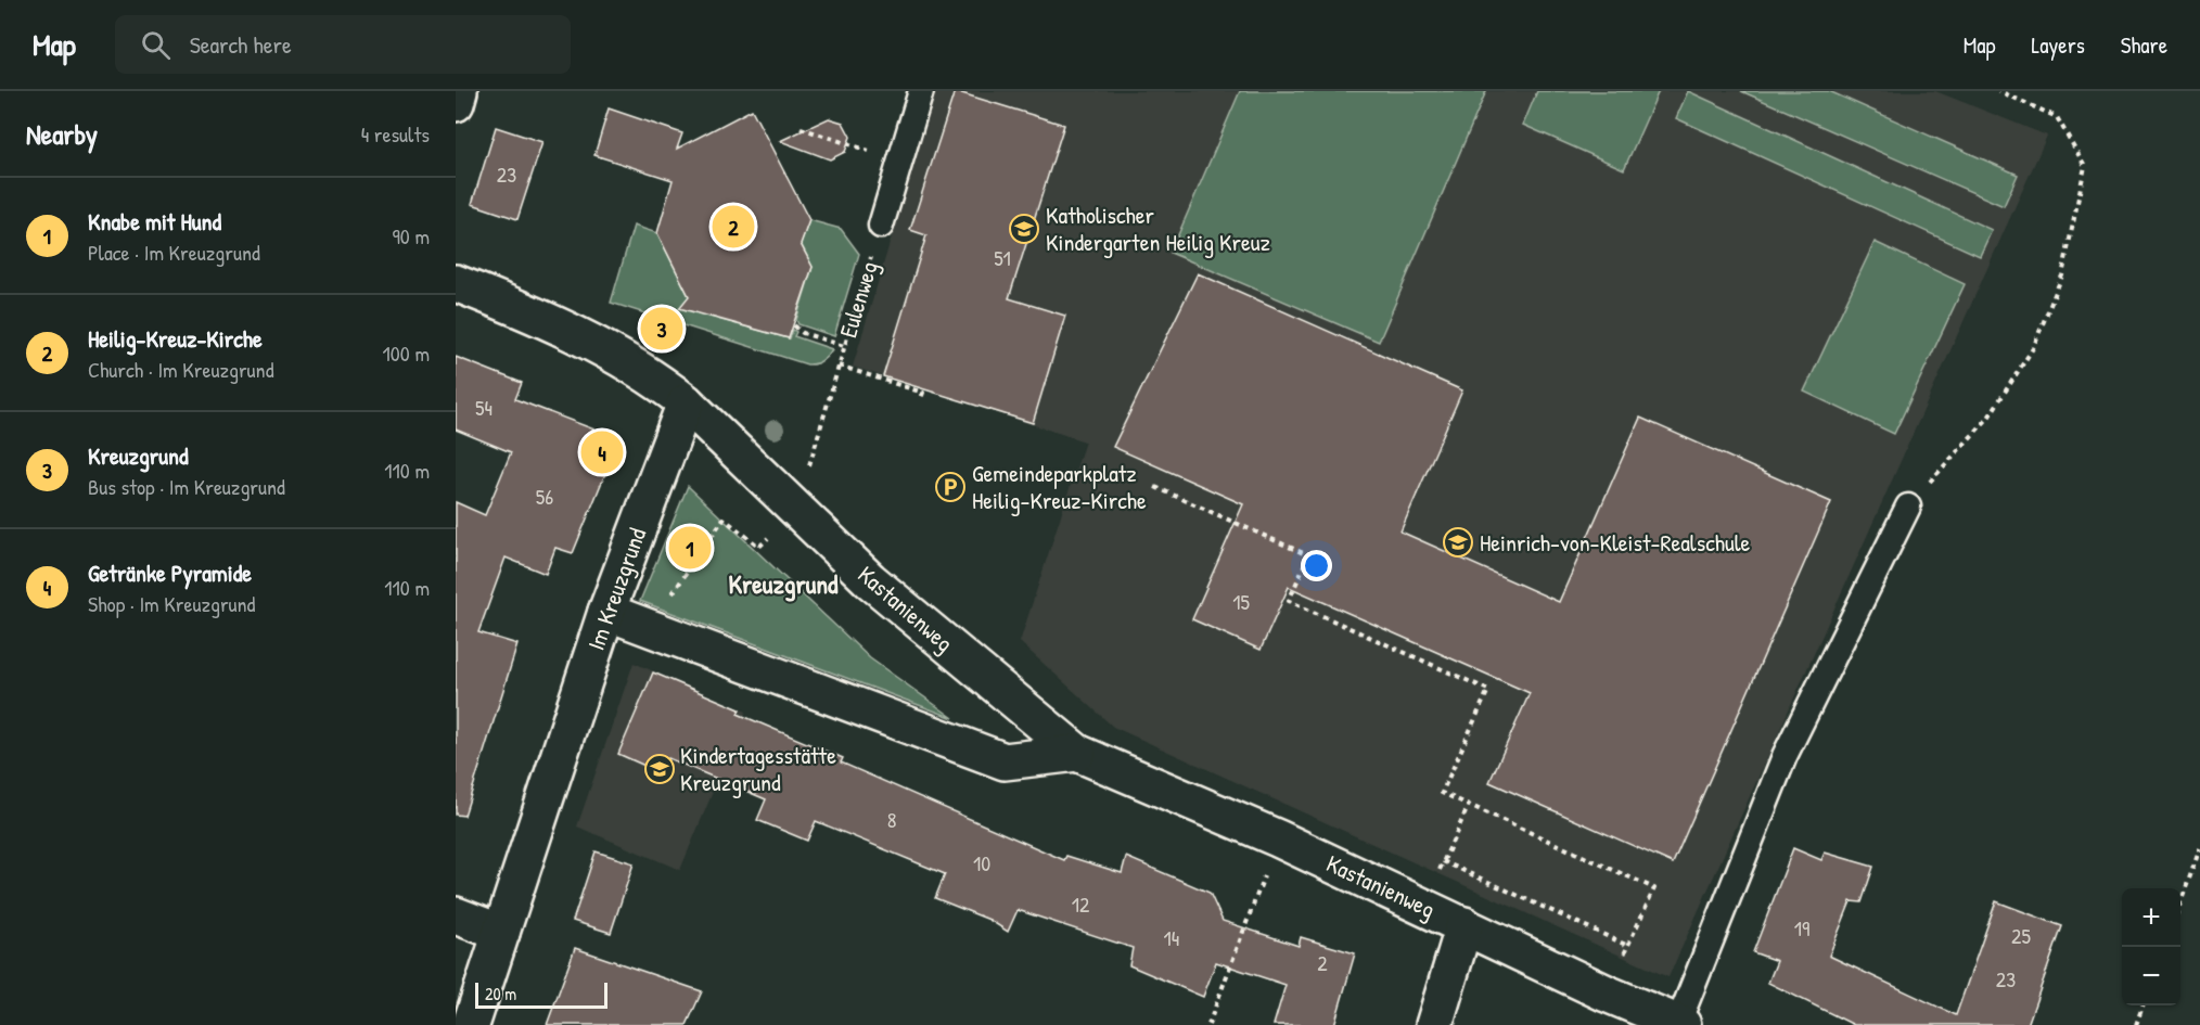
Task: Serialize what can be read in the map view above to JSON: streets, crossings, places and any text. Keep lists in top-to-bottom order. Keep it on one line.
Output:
{"streets":{"street":["Im Kreuzgrund","Kastanienweg"],"path":["Eulenweg"]},"crossings":[["Eulenweg","Kastanienweg"],["Im Kreuzgrund","Kastanienweg"]],"districts":["Kreuzgrund"],"places":{"school or university":["Katholischer Kindergarten Heilig Kreuz","Heinrich-von-Kleist-Realschule","Kindertagesstätte Kreuzgrund"],"parking":["Gemeindeparkplatz Heilig-Kreuz-Kirche"]},"house_numbers":["23","51","54","56","15","8","10","12","19","25","14","2","23"],"scale_bar":"20 m","page":{"header":"Map","search":"Search here","nav":["Map","Layers","Share"],"heading":["Nearby","4 results"],"list":[{"mark":"1","name":"Knabe mit Hund","note":"Place · Im Kreuzgrund","value":"90 m"},{"mark":"2","name":"Heilig-Kreuz-Kirche","note":"Church · Im Kreuzgrund","value":"100 m"},{"mark":"3","name":"Kreuzgrund","note":"Bus stop · Im Kreuzgrund","value":"110 m"},{"mark":"4","name":"Getränke Pyramide","note":"Shop · Im Kreuzgrund","value":"110 m"}],"pins":["2","3","4","1"],"map_buttons":["+","−"],"scale":"20 m"}}
